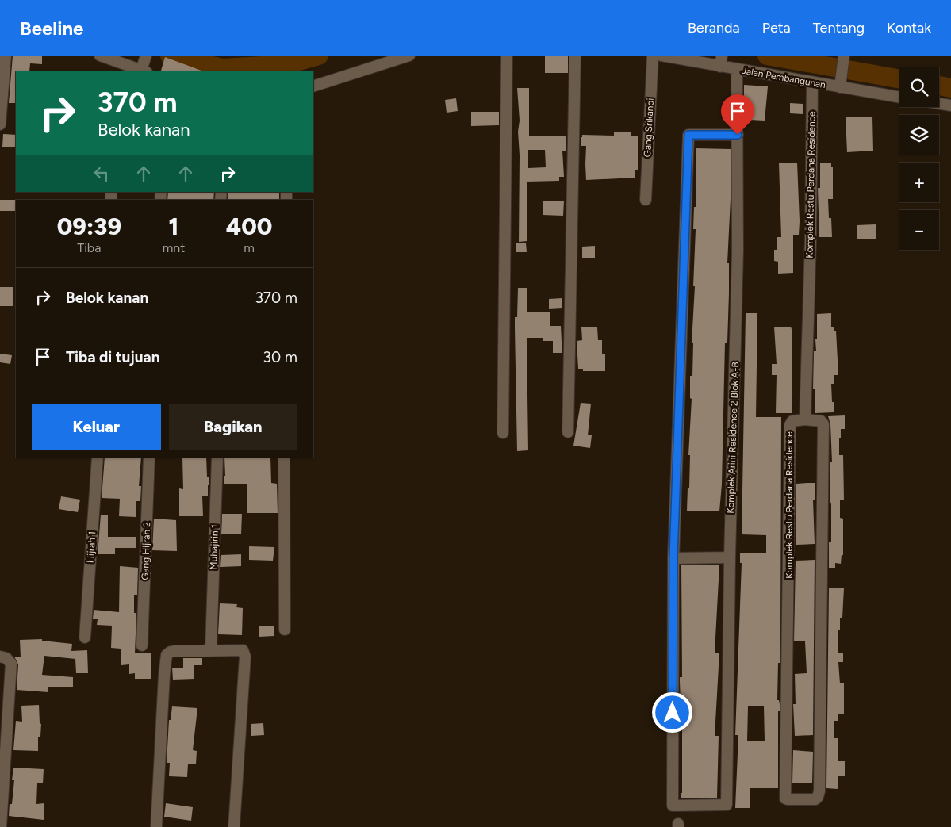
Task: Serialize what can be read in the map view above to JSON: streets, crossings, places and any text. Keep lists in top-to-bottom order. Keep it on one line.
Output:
{"streets":{"street":["Jalan Pembangunan","Gang Srikandi","Komplek Restu Perdana Residence","Komplek Arini Residence 2 Blok A-B","Hijrah 1","Muhajirin 1","Gang Hijrah 2"]},"crossings":[["Jalan Pembangunan","Komplek Restu Perdana Residence"],["Jalan Pembangunan","Komplek Arini Residence 2 Blok A-B"]],"page":{"header":"Beeline","nav":["Beranda","Peta","Tentang","Kontak"],"map_buttons":["+","−"],"turn":["370 m","Belok kanan"],"eta":["09:39","Tiba","1","mnt","400","m"],"list":[{"name":"Belok kanan","value":"370 m"},{"name":"Tiba di tujuan","value":"30 m"}],"buttons":["Keluar","Bagikan"]}}
